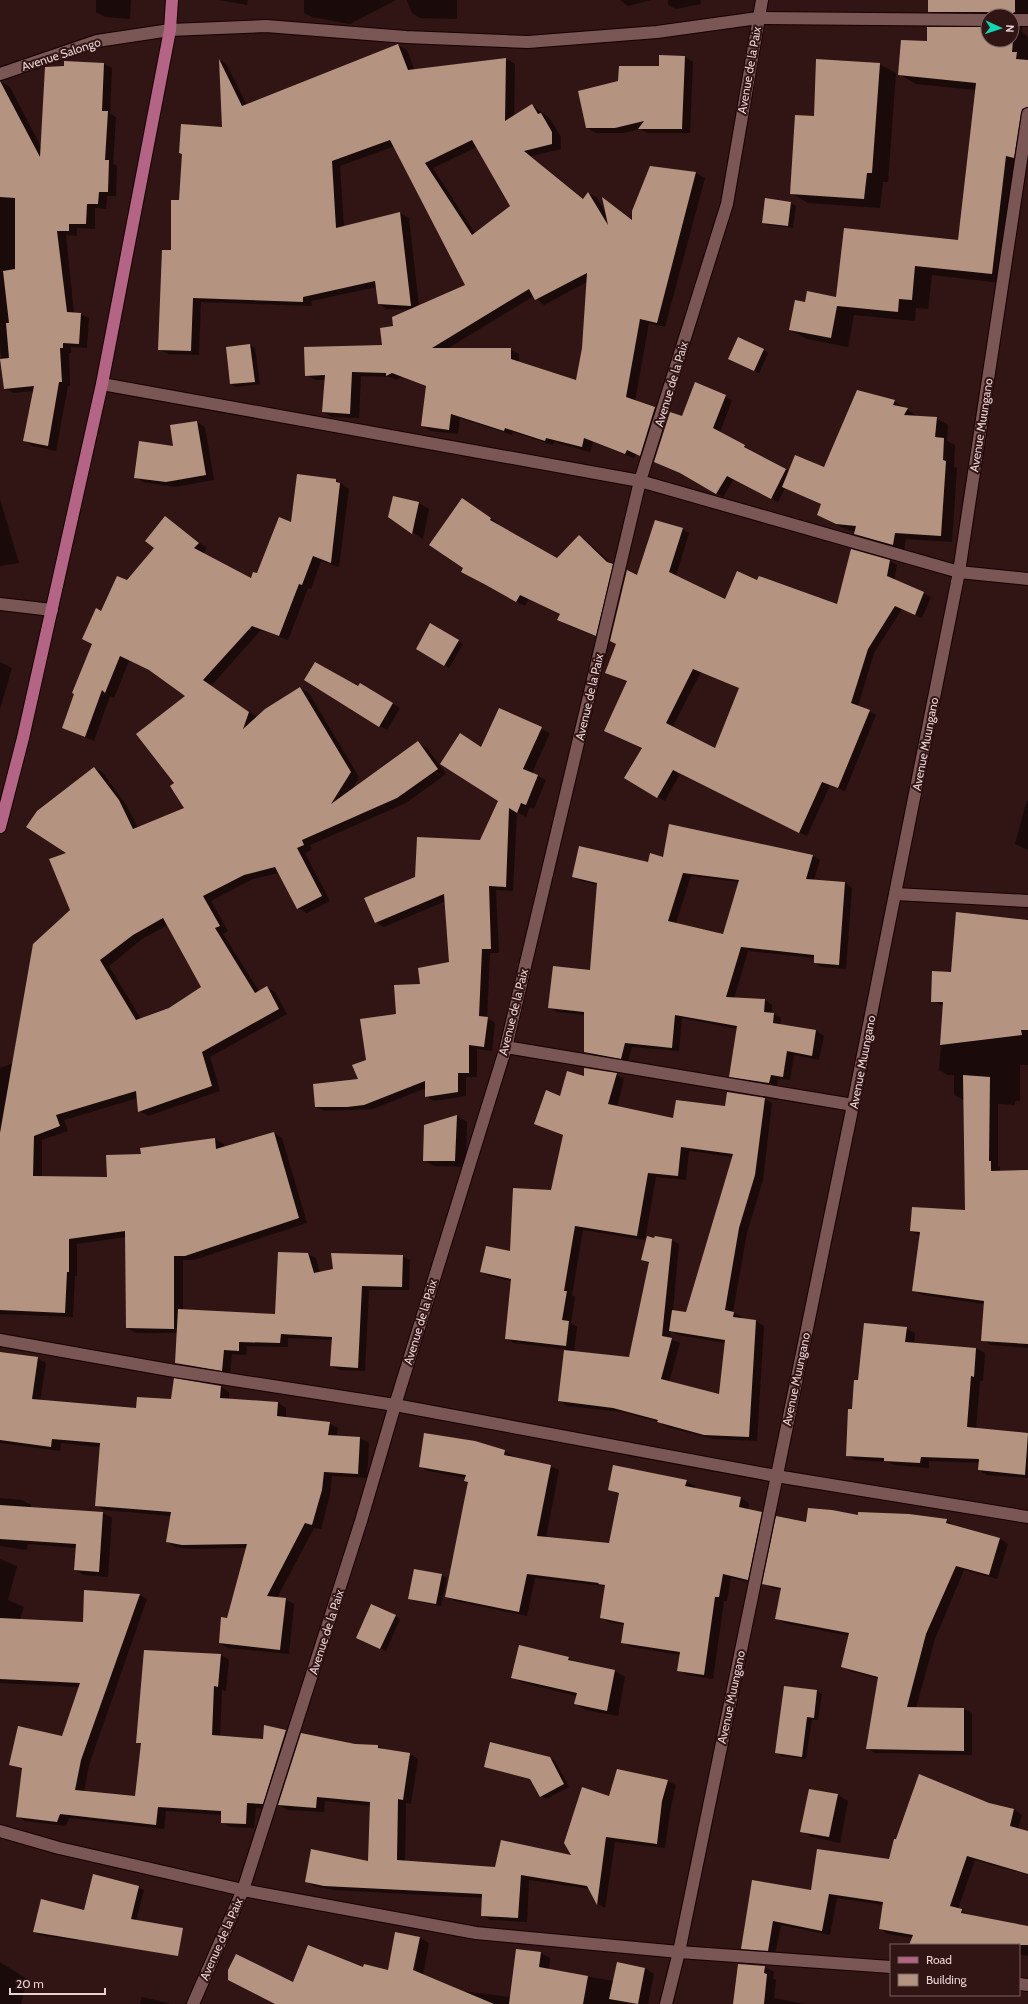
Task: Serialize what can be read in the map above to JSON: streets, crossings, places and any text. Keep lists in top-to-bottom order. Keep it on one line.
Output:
{"streets":{"street":["Avenue Salongo","Avenue de la Paix","Avenue Muungano"]},"crossings":[["Avenue Salongo","Avenue de la Paix"]],"legend":["Road","Building"],"scale_bar":"20 m","north":"right"}
